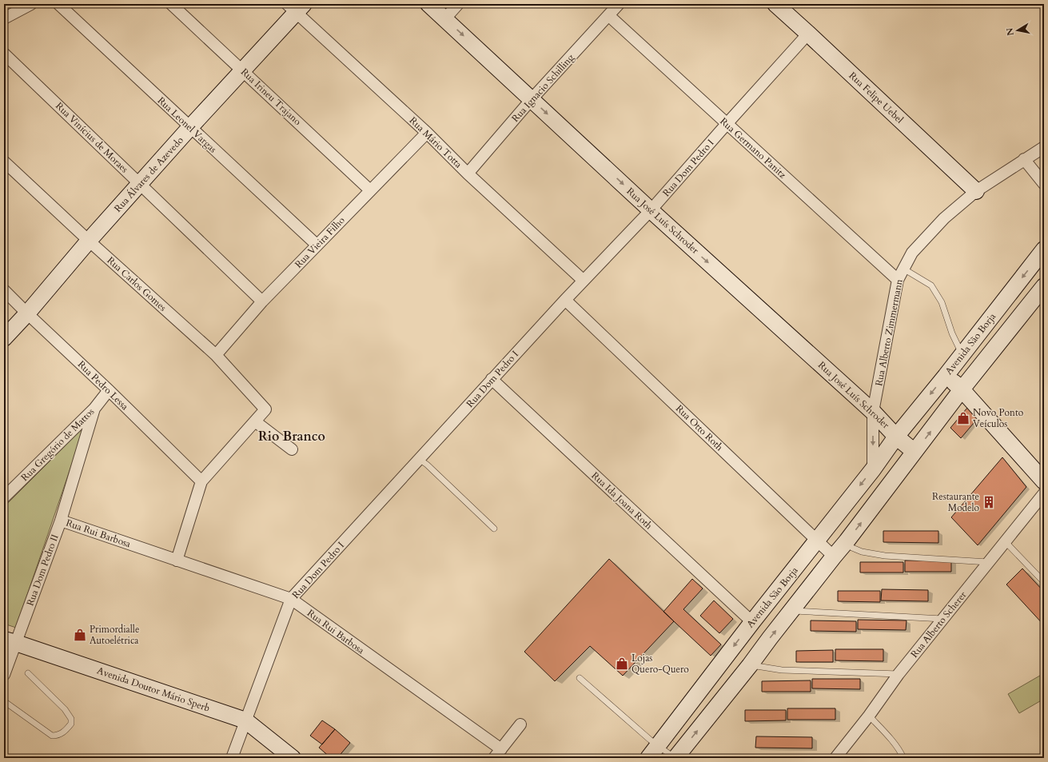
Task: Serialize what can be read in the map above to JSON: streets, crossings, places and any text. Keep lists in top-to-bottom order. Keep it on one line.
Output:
{"streets":{"street":["Rua Ignacio Schilling","Rua Irineu Trajano","Rua Felipe Uebel","Rua Leonel Vargas","Rua Vinícius de Moraes","Rua Mário Totta","Rua Germano Panitz","Rua Dom Pedro I","Rua Álvares de Azevedo","Rua José Luís Schroder","Rua Vieira Filho","Rua Carlos Gomes","Rua Alberto Zimmermann","Avenida São Borja","Rua Pedro Lessa","Rua Otto Roth","Rua Gregório de Mattos","Rua Ida Joana Roth","Rua Rui Barbosa","Rua Dom Pedro II","Rua Alberto Scherer","Avenida Doutor Mário Sperb"]},"crossings":[["Rua Ignacio Schilling","Rua Mário Totta"],["Rua Ignacio Schilling","Rua Germano Panitz"],["Rua Ignacio Schilling","Rua José Luís Schroder"],["Rua Irineu Trajano","Rua Álvares de Azevedo"],["Rua Irineu Trajano","Rua Vieira Filho"],["Rua Felipe Uebel","Rua Dom Pedro I"],["Rua Felipe Uebel","Rua Alberto Zimmermann"],["Rua Leonel Vargas","Rua Álvares de Azevedo"],["Rua Leonel Vargas","Rua Vieira Filho"],["Rua Vinícius de Moraes","Rua Álvares de Azevedo"],["Rua Vinícius de Moraes","Rua Vieira Filho"],["Rua Mário Totta","Rua Dom Pedro I"],["Rua Mário Totta","Rua Álvares de Azevedo"],["Rua Mário Totta","Rua Vieira Filho"],["Rua Germano Panitz","Rua Dom Pedro I"],["Rua Germano Panitz","Rua Alberto Zimmermann"],["Rua Dom Pedro I","Rua José Luís Schroder"],["Rua Dom Pedro I","Rua Otto Roth"],["Rua Dom Pedro I","Rua Ida Joana Roth"],["Rua Dom Pedro I","Rua Rui Barbosa"],["Rua Dom Pedro I","Avenida Doutor Mário Sperb"],["Rua Álvares de Azevedo","Rua Carlos Gomes"],["Rua Álvares de Azevedo","Rua Pedro Lessa"],["Rua José Luís Schroder","Rua Alberto Zimmermann"],["Rua José Luís Schroder","Avenida São Borja"],["Rua Vieira Filho","Rua Carlos Gomes"],["Rua Alberto Zimmermann","Avenida São Borja"],["Avenida São Borja","Rua Otto Roth"],["Avenida São Borja","Rua Ida Joana Roth"],["Rua Pedro Lessa","Rua Gregório de Mattos"],["Rua Gregório de Mattos","Rua Dom Pedro II"],["Rua Rui Barbosa","Rua Dom Pedro II"],["Rua Dom Pedro II","Avenida Doutor Mário Sperb"]],"one_way":["Rua José Luís Schroder"],"districts":["Rio Branco"],"places":{"shop":["Novo Ponto Veículos","Primordialle Autoelétrica","Lojas Quero-Quero"],"building":["Restaurante Modelo"]},"north":"left"}
